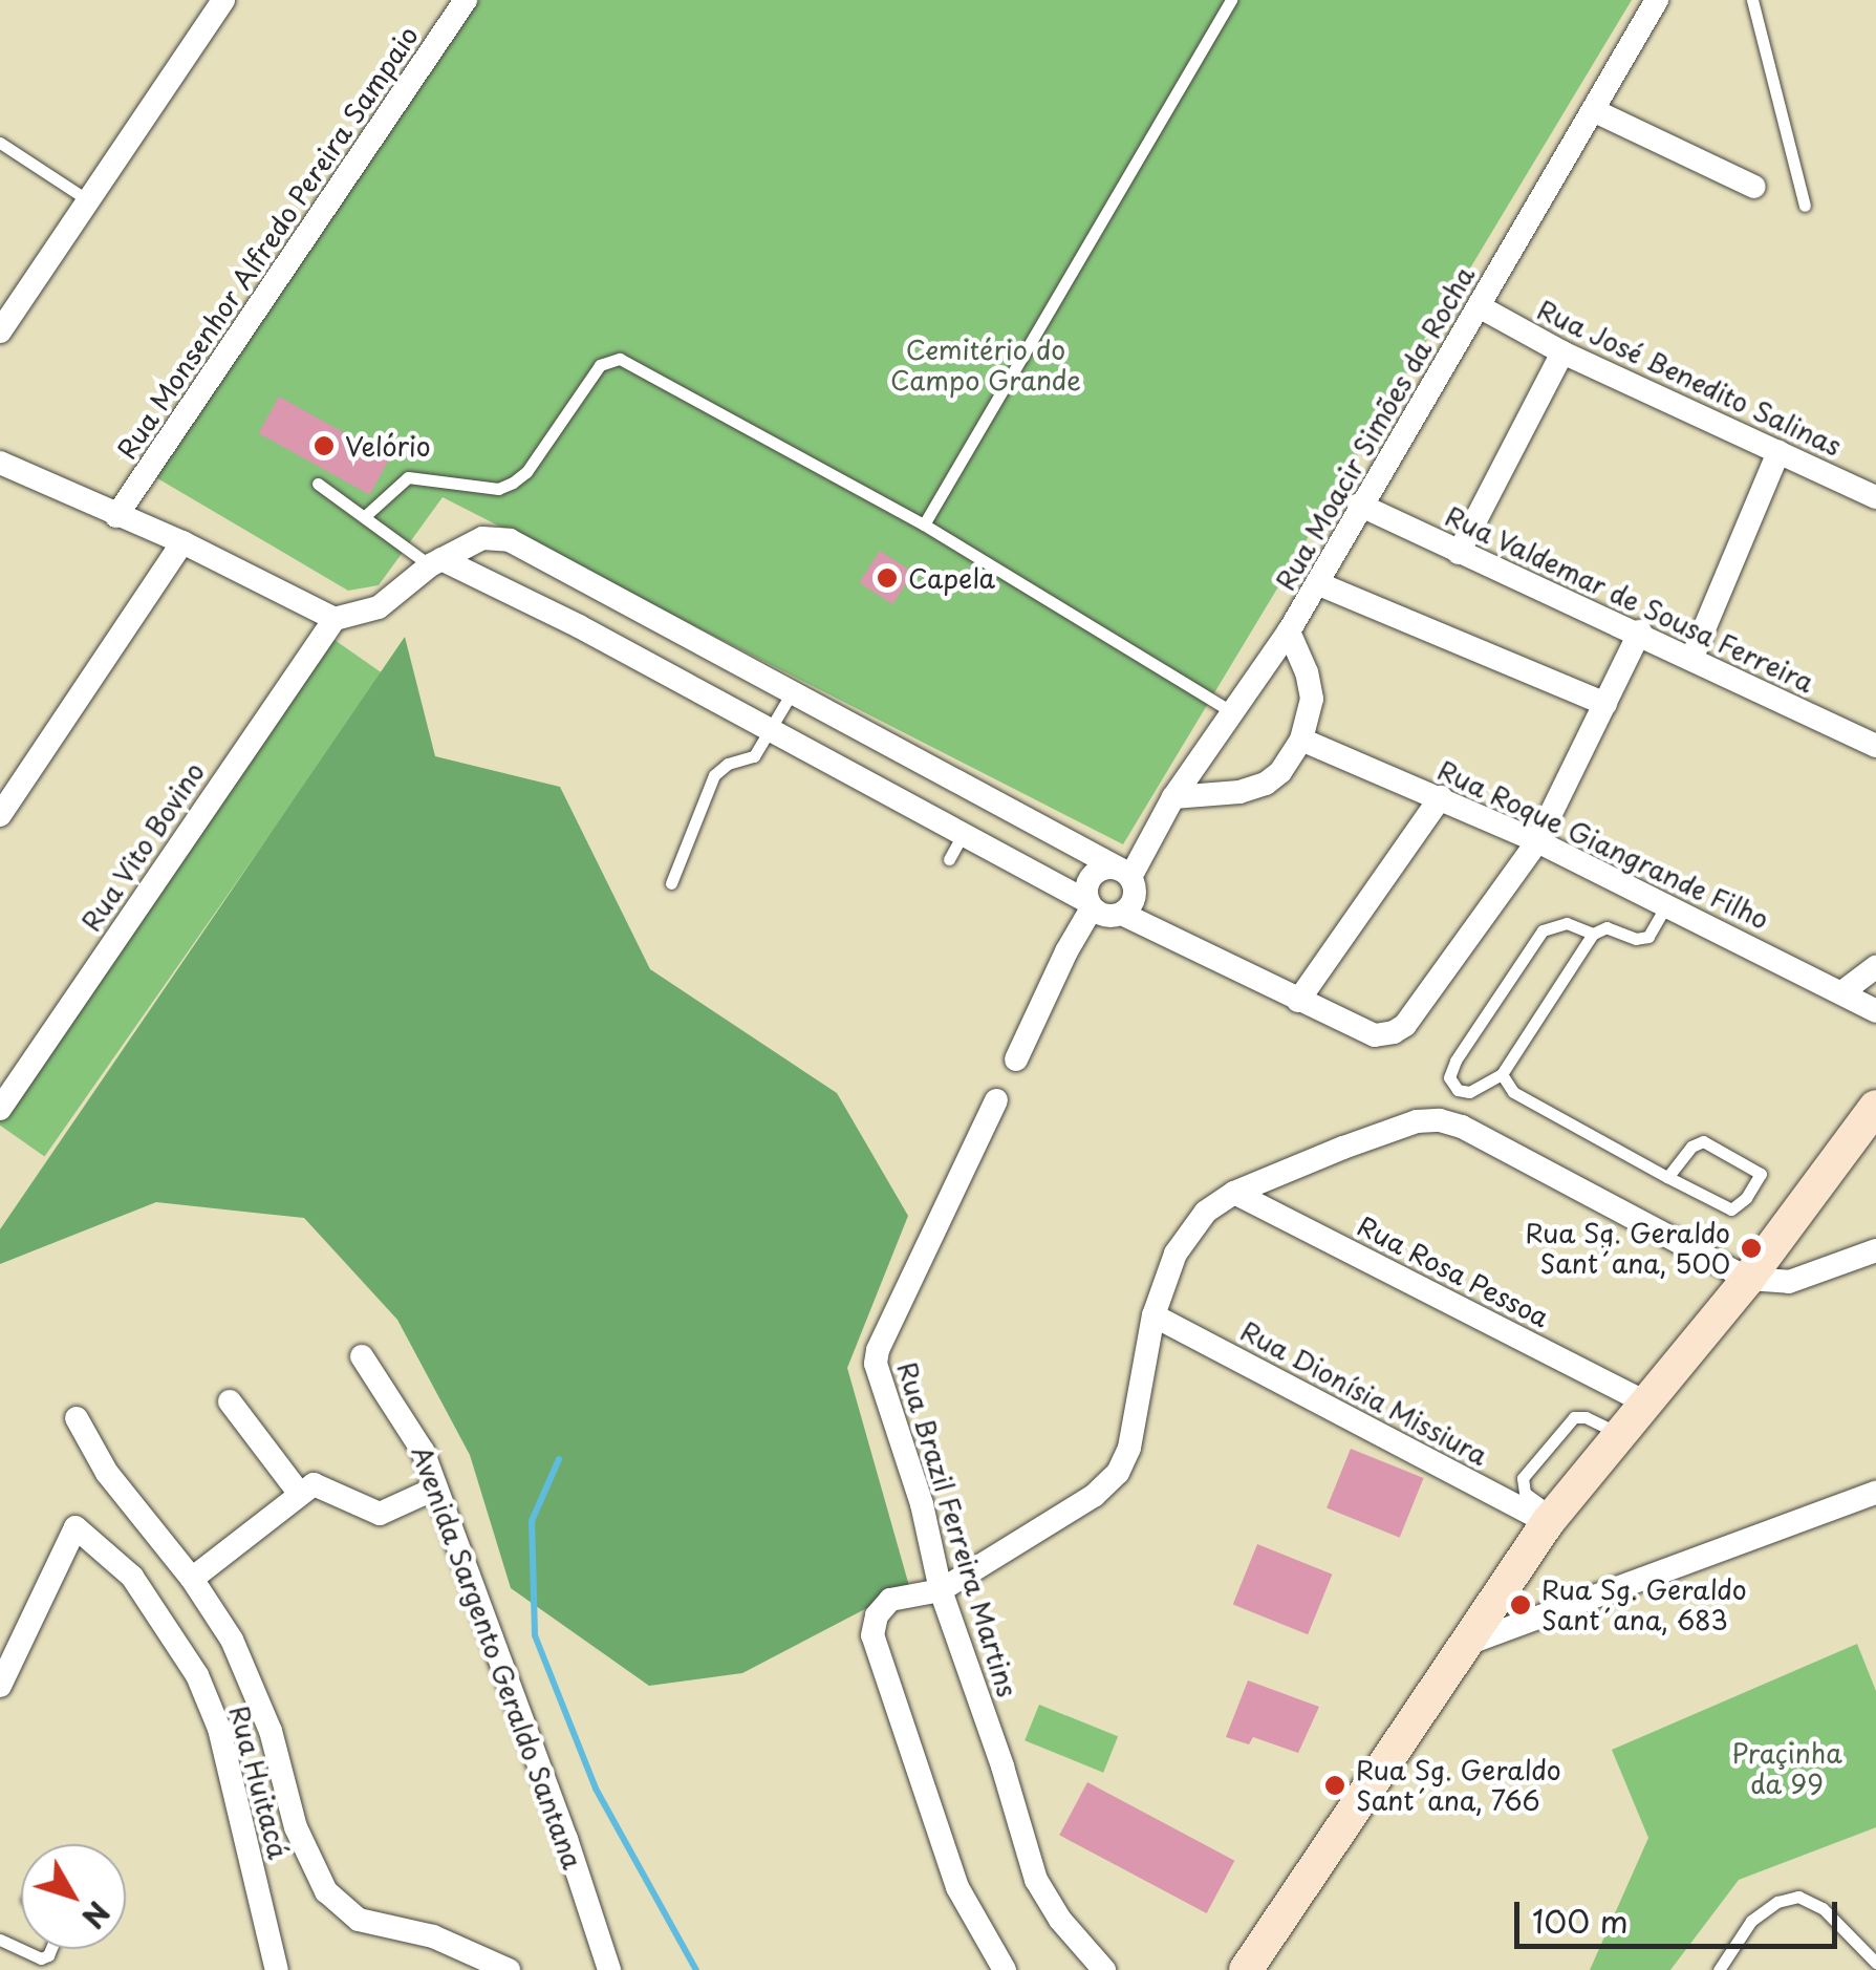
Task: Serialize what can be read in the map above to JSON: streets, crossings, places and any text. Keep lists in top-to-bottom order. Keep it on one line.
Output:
{"streets":{"street":["Rua Monsenhor Alfredo Pereira Sampaio","Rua José Benedito Salinas","Rua Moacir Simões da Rocha","Rua Valdemar de Sousa Ferreira","Rua Roque Giangrande Filho","Rua Vito Bovino","Rua Rosa Pessoa","Rua Dionísia Missiura","Rua Brazil Ferreira Martins","Avenida Sargento Geraldo Santana","Rua Huitacá"]},"crossings":[["Rua José Benedito Salinas","Rua Moacir Simões da Rocha"],["Rua Moacir Simões da Rocha","Rua Valdemar de Sousa Ferreira"]],"parks":["Cemitério do Campo Grande","Praçinha da 99"],"places":["Velório","Capela","Rua Sg. Geraldo Sant´ana, 500","Rua Sg. Geraldo Sant´ana, 683","Rua Sg. Geraldo Sant´ana, 766"],"scale_bar":"100 m","north":"bottom right"}
